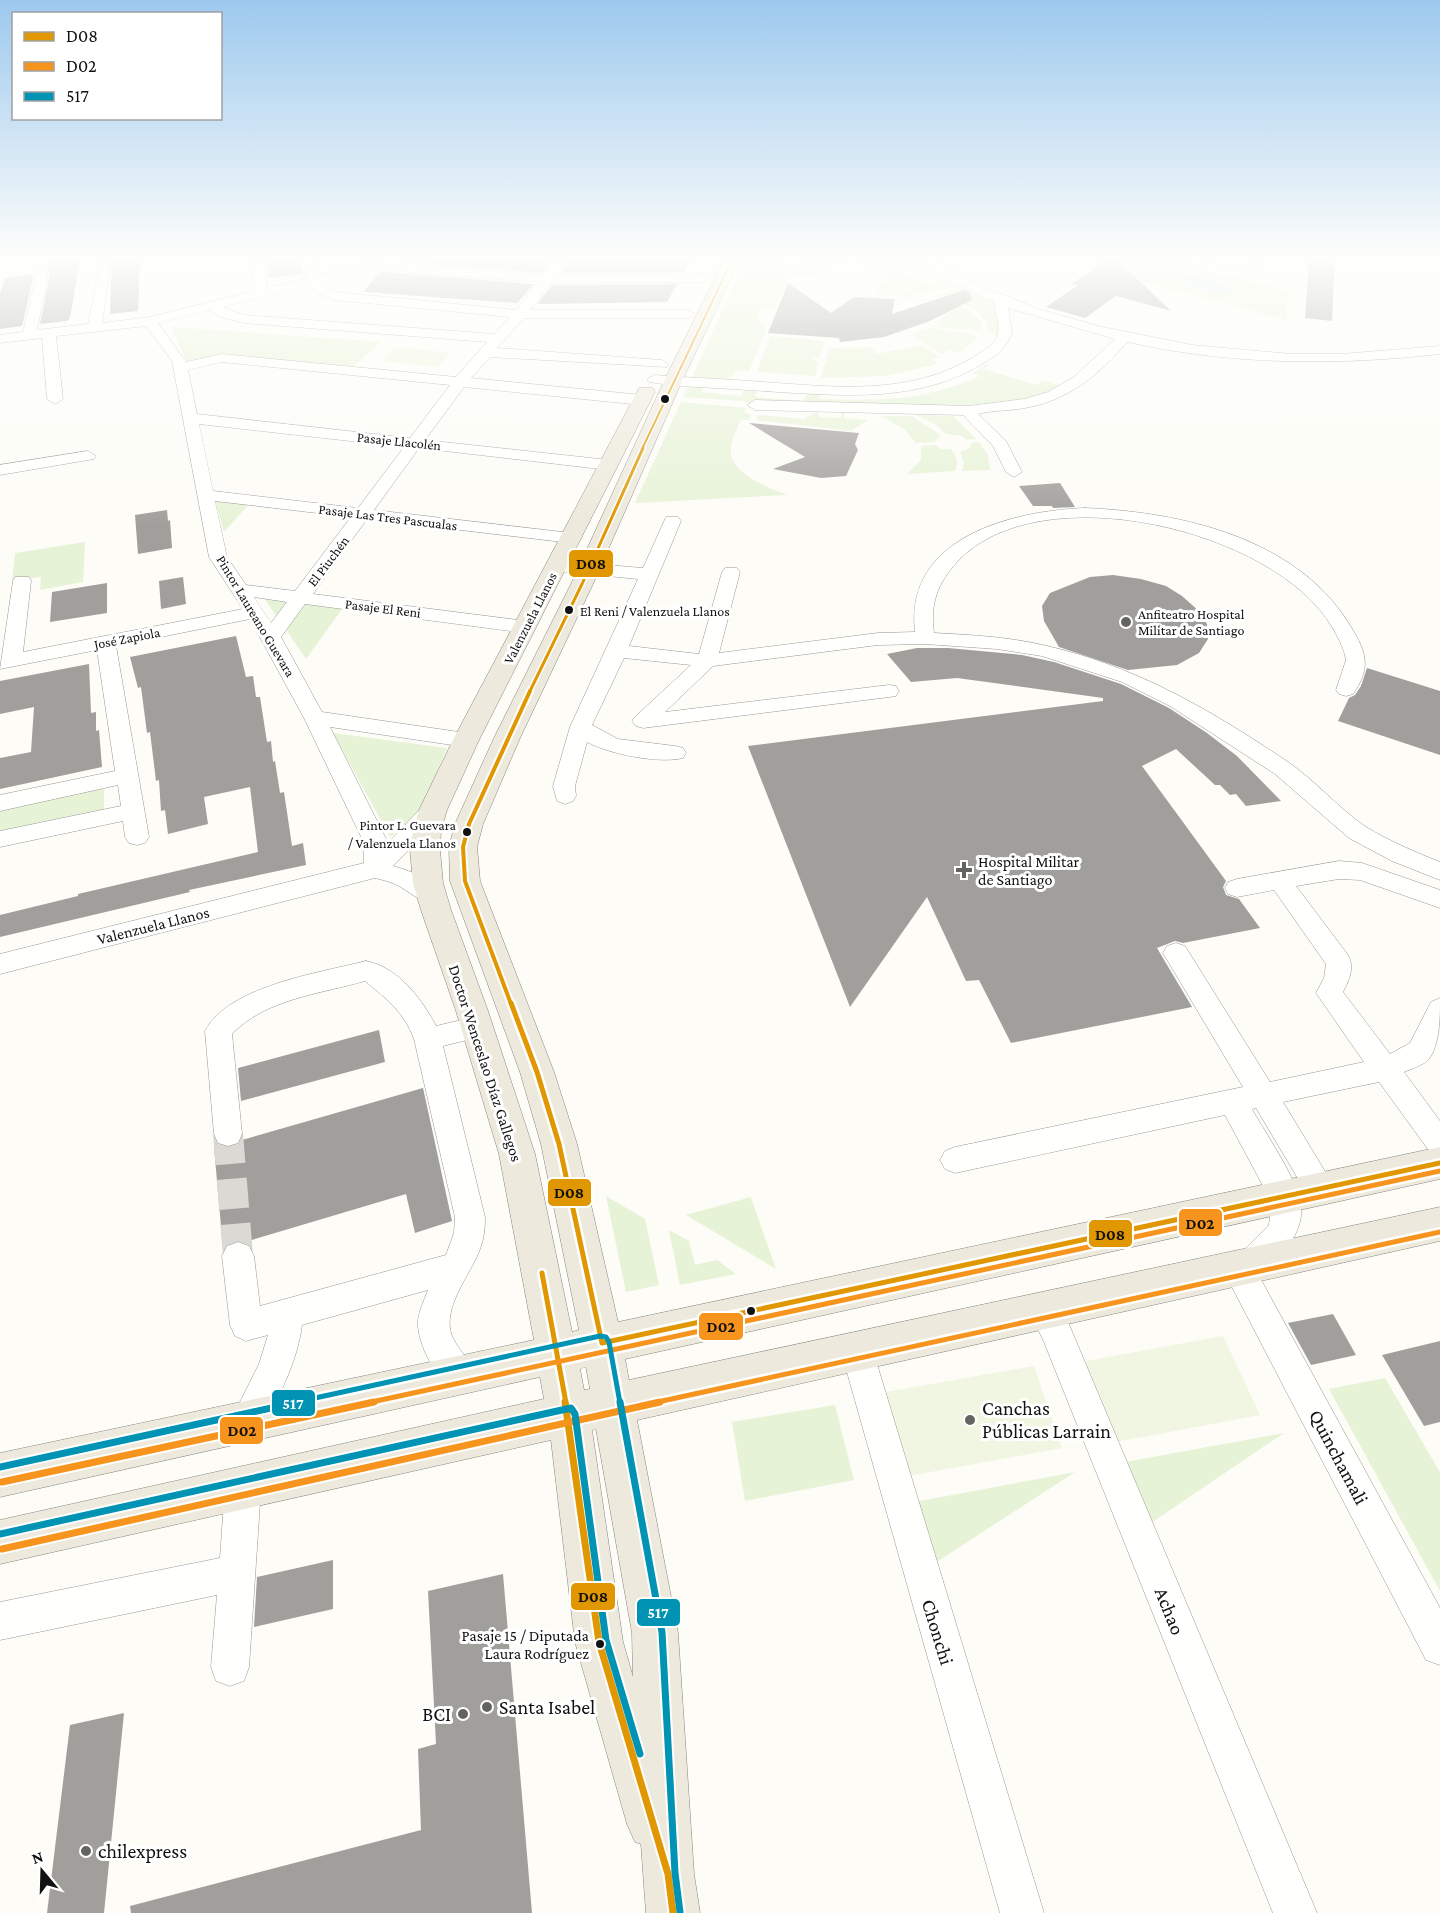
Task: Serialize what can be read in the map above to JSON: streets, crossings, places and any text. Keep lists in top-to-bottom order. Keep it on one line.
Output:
{"streets":{"main road":["Valenzuela Llanos","Doctor Wenceslao Díaz Gallegos"],"street":["Pasaje Llacolén","Pasaje Las Tres Pascualas","El Piuchén","Pasaje El Reni","Pintor Laureano Guevara","José Zapiola","Quinchamali","Achao","Chonchi"]},"crossings":[["Pasaje Llacolén","El Piuchén"],["Pasaje Llacolén","Pintor Laureano Guevara"],["Pasaje Llacolén","Valenzuela Llanos"],["Pasaje Las Tres Pascualas","El Piuchén"],["Pasaje Las Tres Pascualas","Pintor Laureano Guevara"],["Pasaje Las Tres Pascualas","Valenzuela Llanos"],["El Piuchén","Pasaje El Reni"],["El Piuchén","Pintor Laureano Guevara"],["Pasaje El Reni","Pintor Laureano Guevara"],["Pasaje El Reni","Valenzuela Llanos"],["Pintor Laureano Guevara","Valenzuela Llanos"],["Pintor Laureano Guevara","José Zapiola"],["Valenzuela Llanos","Doctor Wenceslao Díaz Gallegos"]],"places":{"other":["El Reni / Valenzuela Llanos","Anfiteatro Hospital Militar de Santiago","Pintor L. Guevara / Valenzuela Llanos","Canchas Públicas Larrain","Pasaje 15 / Diputada Laura Rodríguez","Santa Isabel","BCI","chilexpress"],"health":["Hospital Militar de Santiago"]},"lines":["transit line D08","transit line D02","transit line 517"],"legend":["D08","D02","517"],"north":"top"}
